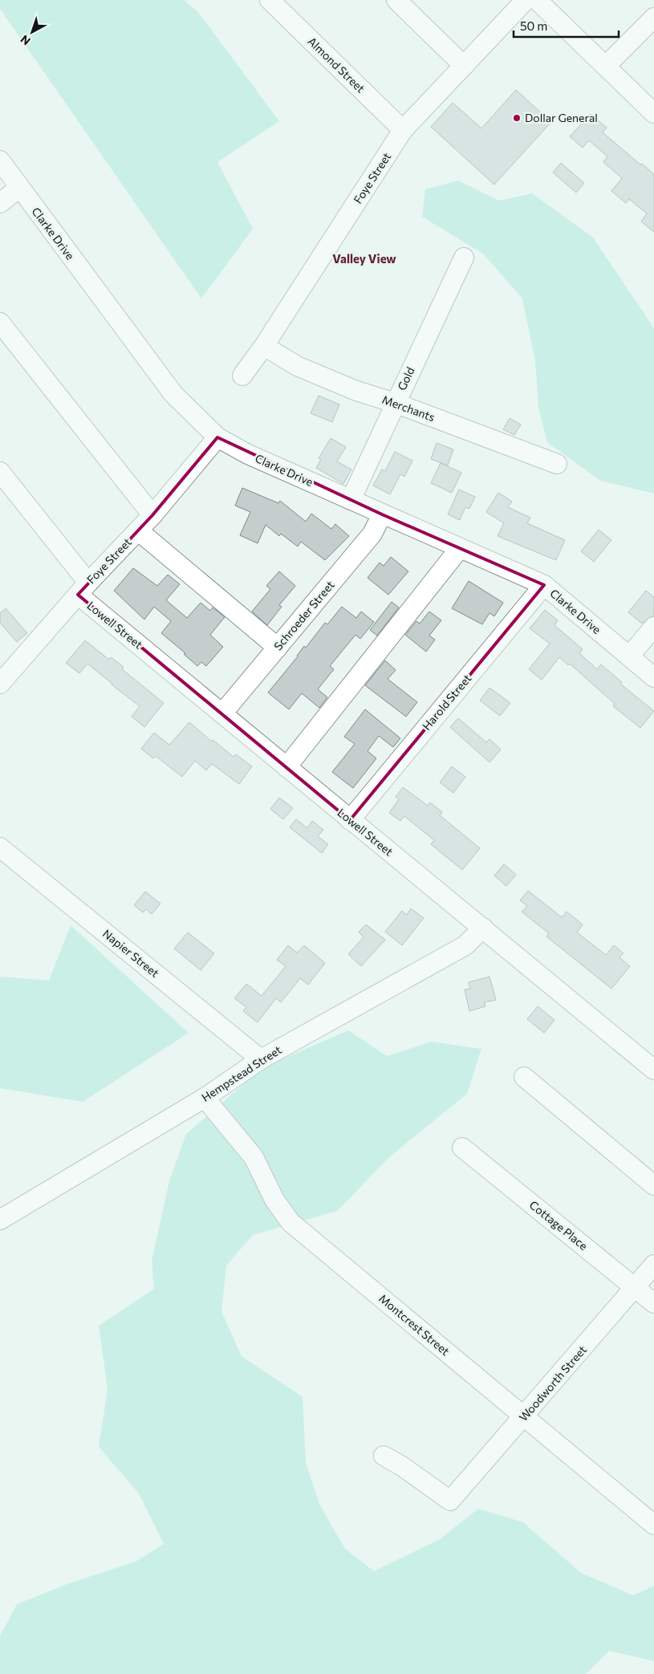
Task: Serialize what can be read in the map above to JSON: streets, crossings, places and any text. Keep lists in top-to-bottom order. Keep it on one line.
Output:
{"streets":{"street":["Almond Street","Foye Street","Clarke Drive","Gold","Merchants","Schroeder Street","Lowell Street","Harold Street","Napier Street","Hempstead Street","Cottage Place","Montcrest Street","Woodworth Street"]},"crossings":[["Almond Street","Foye Street"],["Foye Street","Clarke Drive"],["Foye Street","Merchants"],["Foye Street","Lowell Street"],["Clarke Drive","Gold"],["Clarke Drive","Schroeder Street"],["Clarke Drive","Harold Street"],["Gold","Merchants"],["Schroeder Street","Lowell Street"],["Lowell Street","Harold Street"],["Lowell Street","Hempstead Street"],["Napier Street","Hempstead Street"],["Hempstead Street","Montcrest Street"],["Cottage Place","Woodworth Street"],["Montcrest Street","Woodworth Street"]],"districts":["Valley View"],"places":["Dollar General"],"scale_bar":"50 m","north":"bottom left"}
